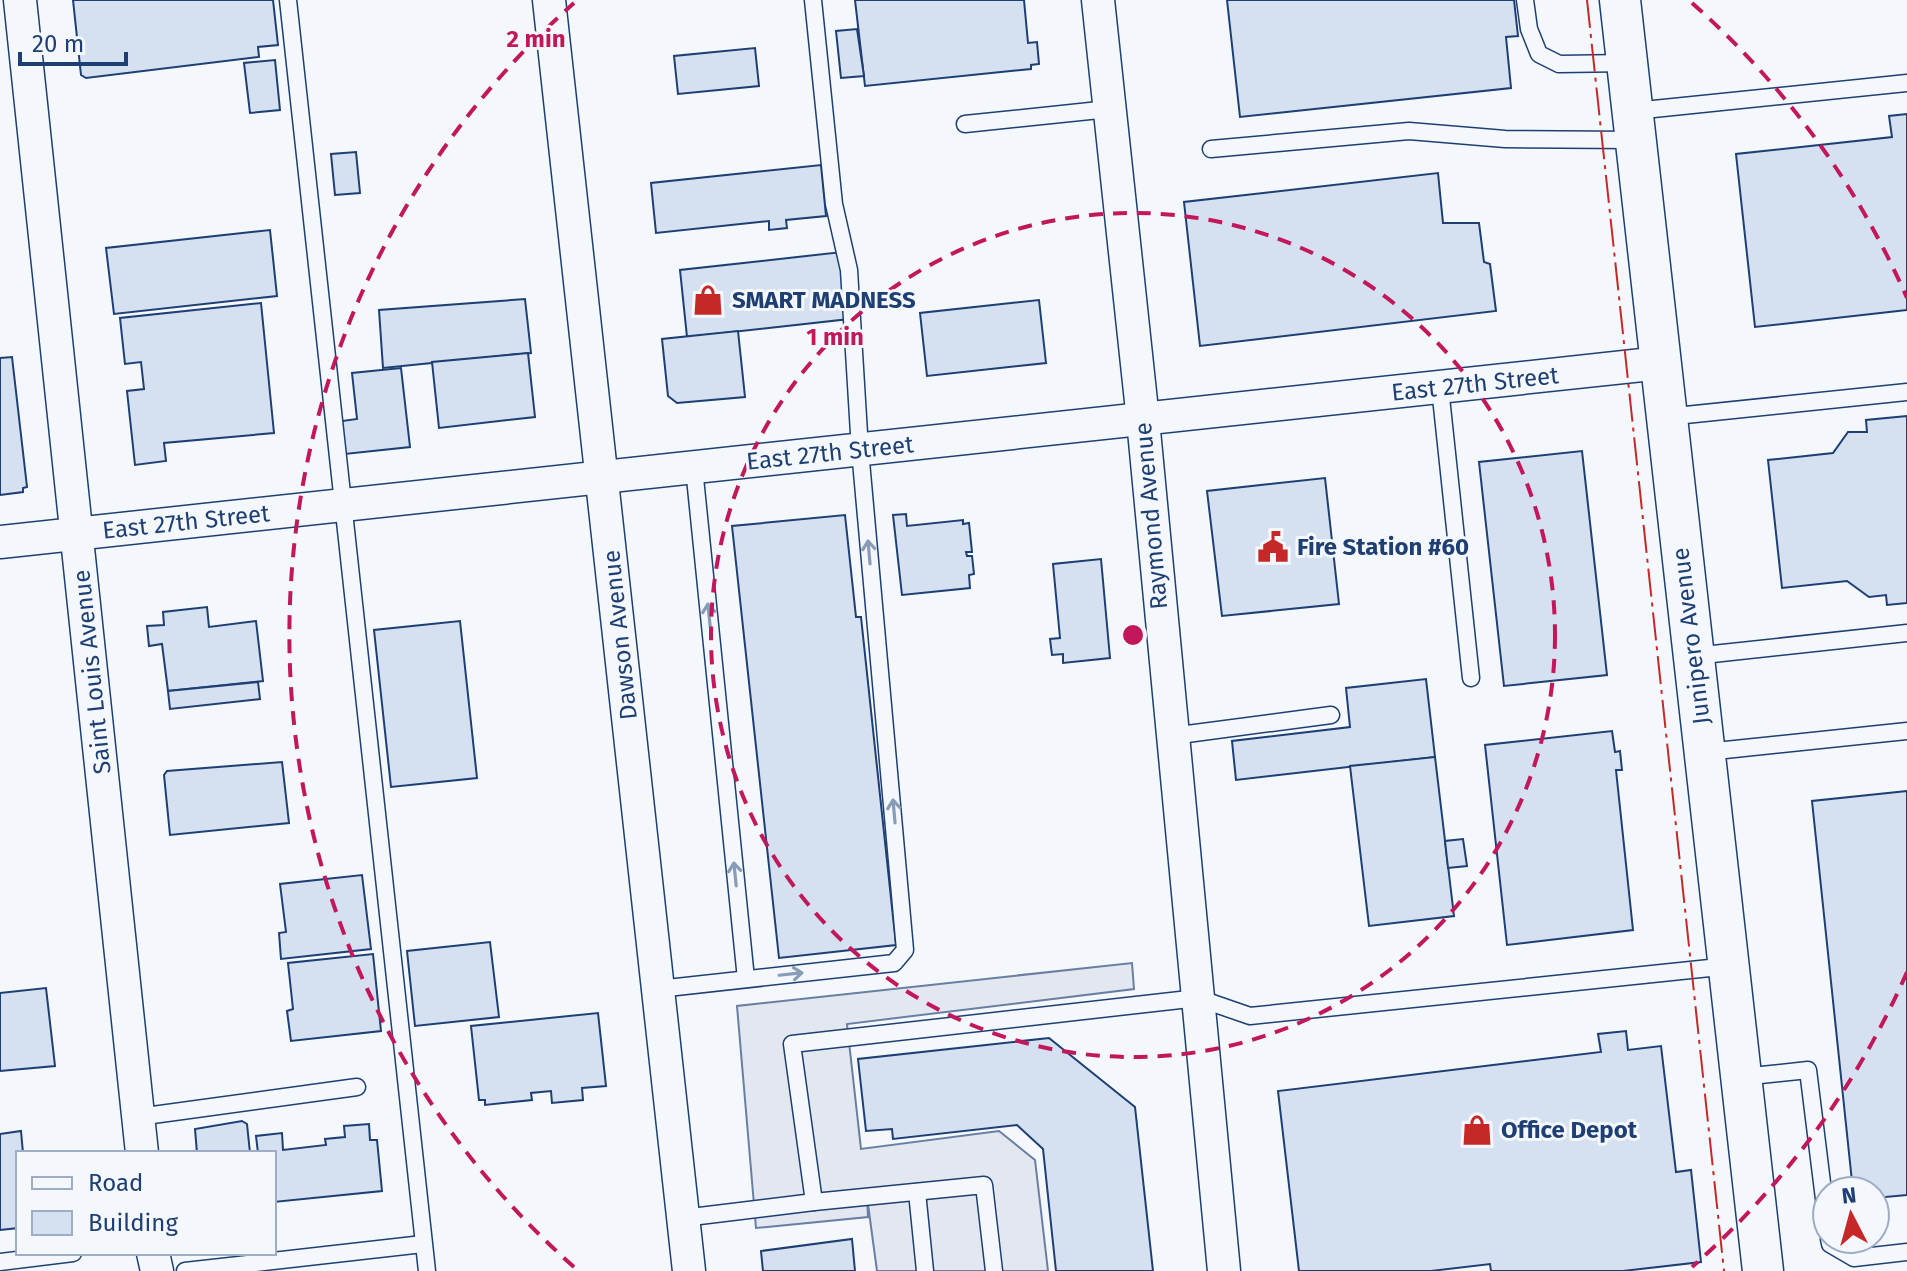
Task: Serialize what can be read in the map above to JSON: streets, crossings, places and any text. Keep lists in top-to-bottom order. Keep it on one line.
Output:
{"streets":{"street":["East 27th Street","Raymond Avenue","Dawson Avenue","Junipero Avenue","Saint Louis Avenue"]},"crossings":[["East 27th Street","Raymond Avenue"],["East 27th Street","Dawson Avenue"],["East 27th Street","Junipero Avenue"],["East 27th Street","Saint Louis Avenue"]],"places":{"shop":["SMART MADNESS","Office Depot"],"public building":["Fire Station #60"]},"legend":["Road","Building"],"scale_bar":"20 m","north":"top","rings":["2 min","1 min"]}
